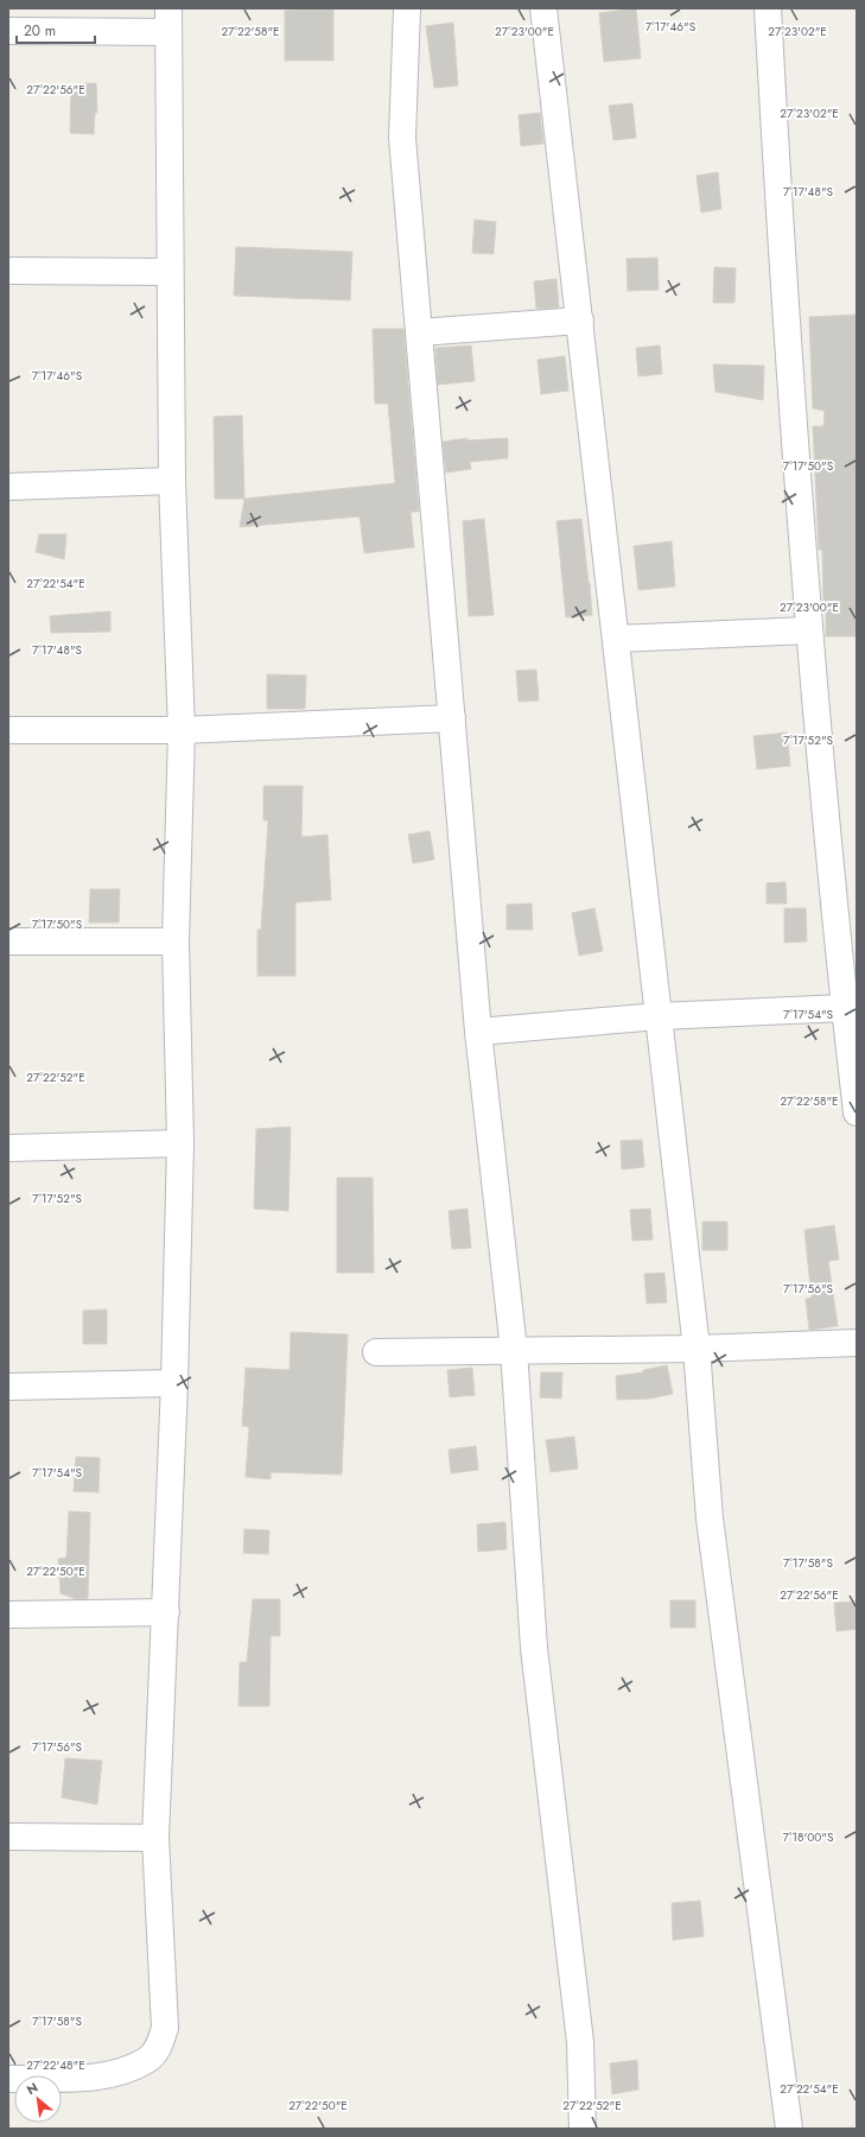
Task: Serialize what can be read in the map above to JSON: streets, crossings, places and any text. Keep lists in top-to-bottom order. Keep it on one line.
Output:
{"scale_bar":"20 m","north":"top left","coordinates":["7°17'46\"S","27°22'58\"E","27°23'00\"E","27°23'02\"E","27°22'56\"E","7°17'48\"S","7°17'50\"S","27°22'54\"E","7°17'52\"S","7°17'54\"S","27°22'52\"E","7°17'56\"S","7°17'58\"S","27°22'50\"E","7°18'00\"S","27°22'48\"E"]}
